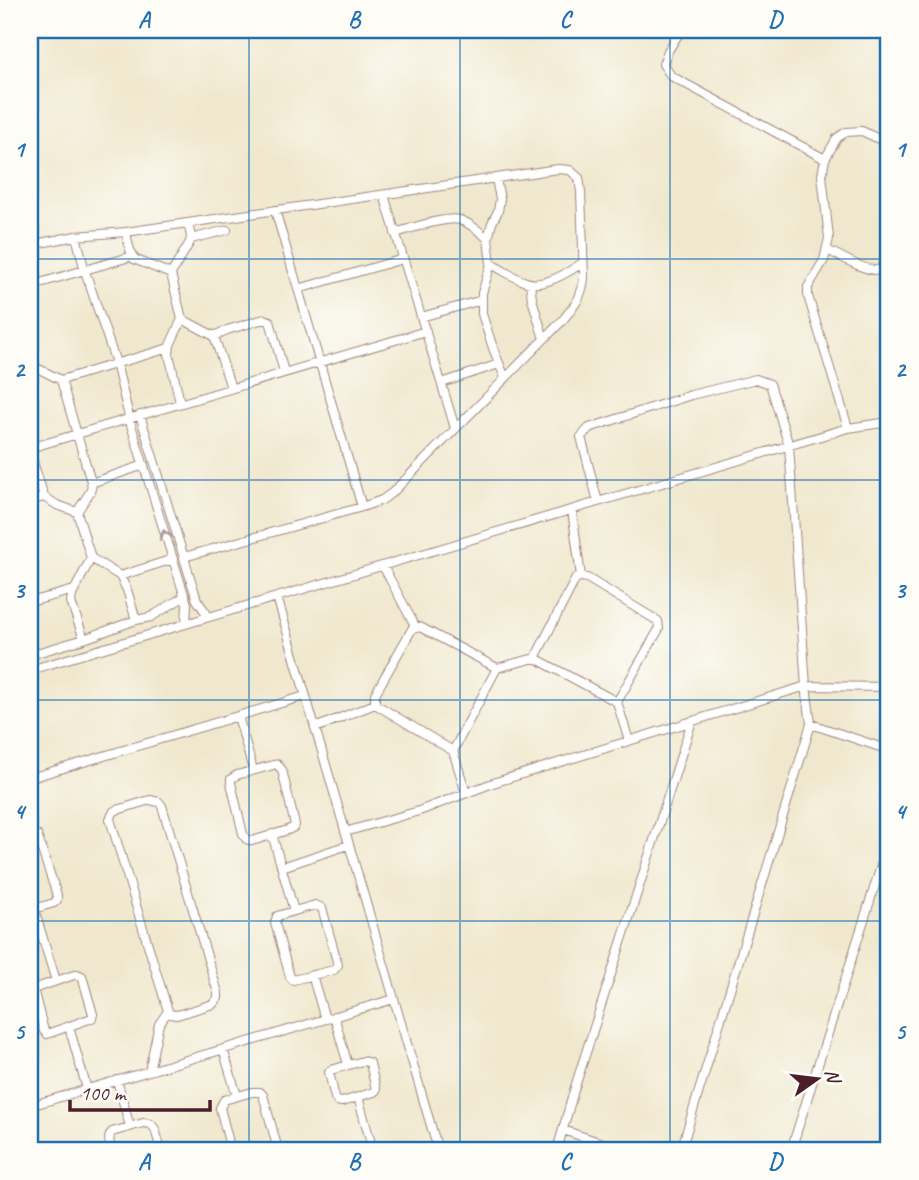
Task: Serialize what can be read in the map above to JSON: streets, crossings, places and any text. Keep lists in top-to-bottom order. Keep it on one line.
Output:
{"scale_bar":"100 m","north":"right","grid":{"columns":["A","B","C","D"],"rows":["1","2","3","4","5"]}}
